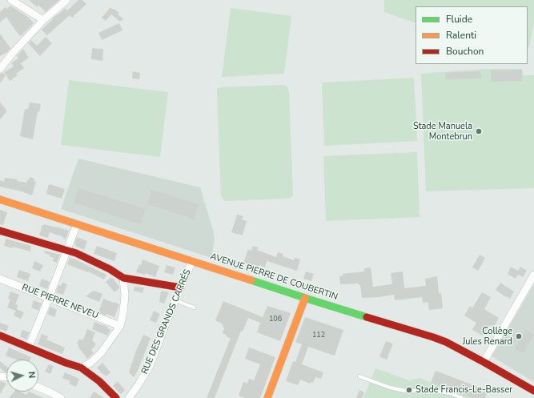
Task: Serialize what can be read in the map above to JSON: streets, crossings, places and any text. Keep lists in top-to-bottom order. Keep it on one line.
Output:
{"streets":{"street":["AVENUE PIERRE DE COUBERTIN","RUE PIERRE NEVEU","RUE DES GRANDS CARRÉS"]},"crossings":[["AVENUE PIERRE DE COUBERTIN","RUE DES GRANDS CARRÉS"]],"places":["Stade Manuela Montebrun","Collège Jules Renard","Stade Francis-Le-Basser"],"house_numbers":["106","112"],"legend":["Fluide","Ralenti","Bouchon"],"north":"right"}
